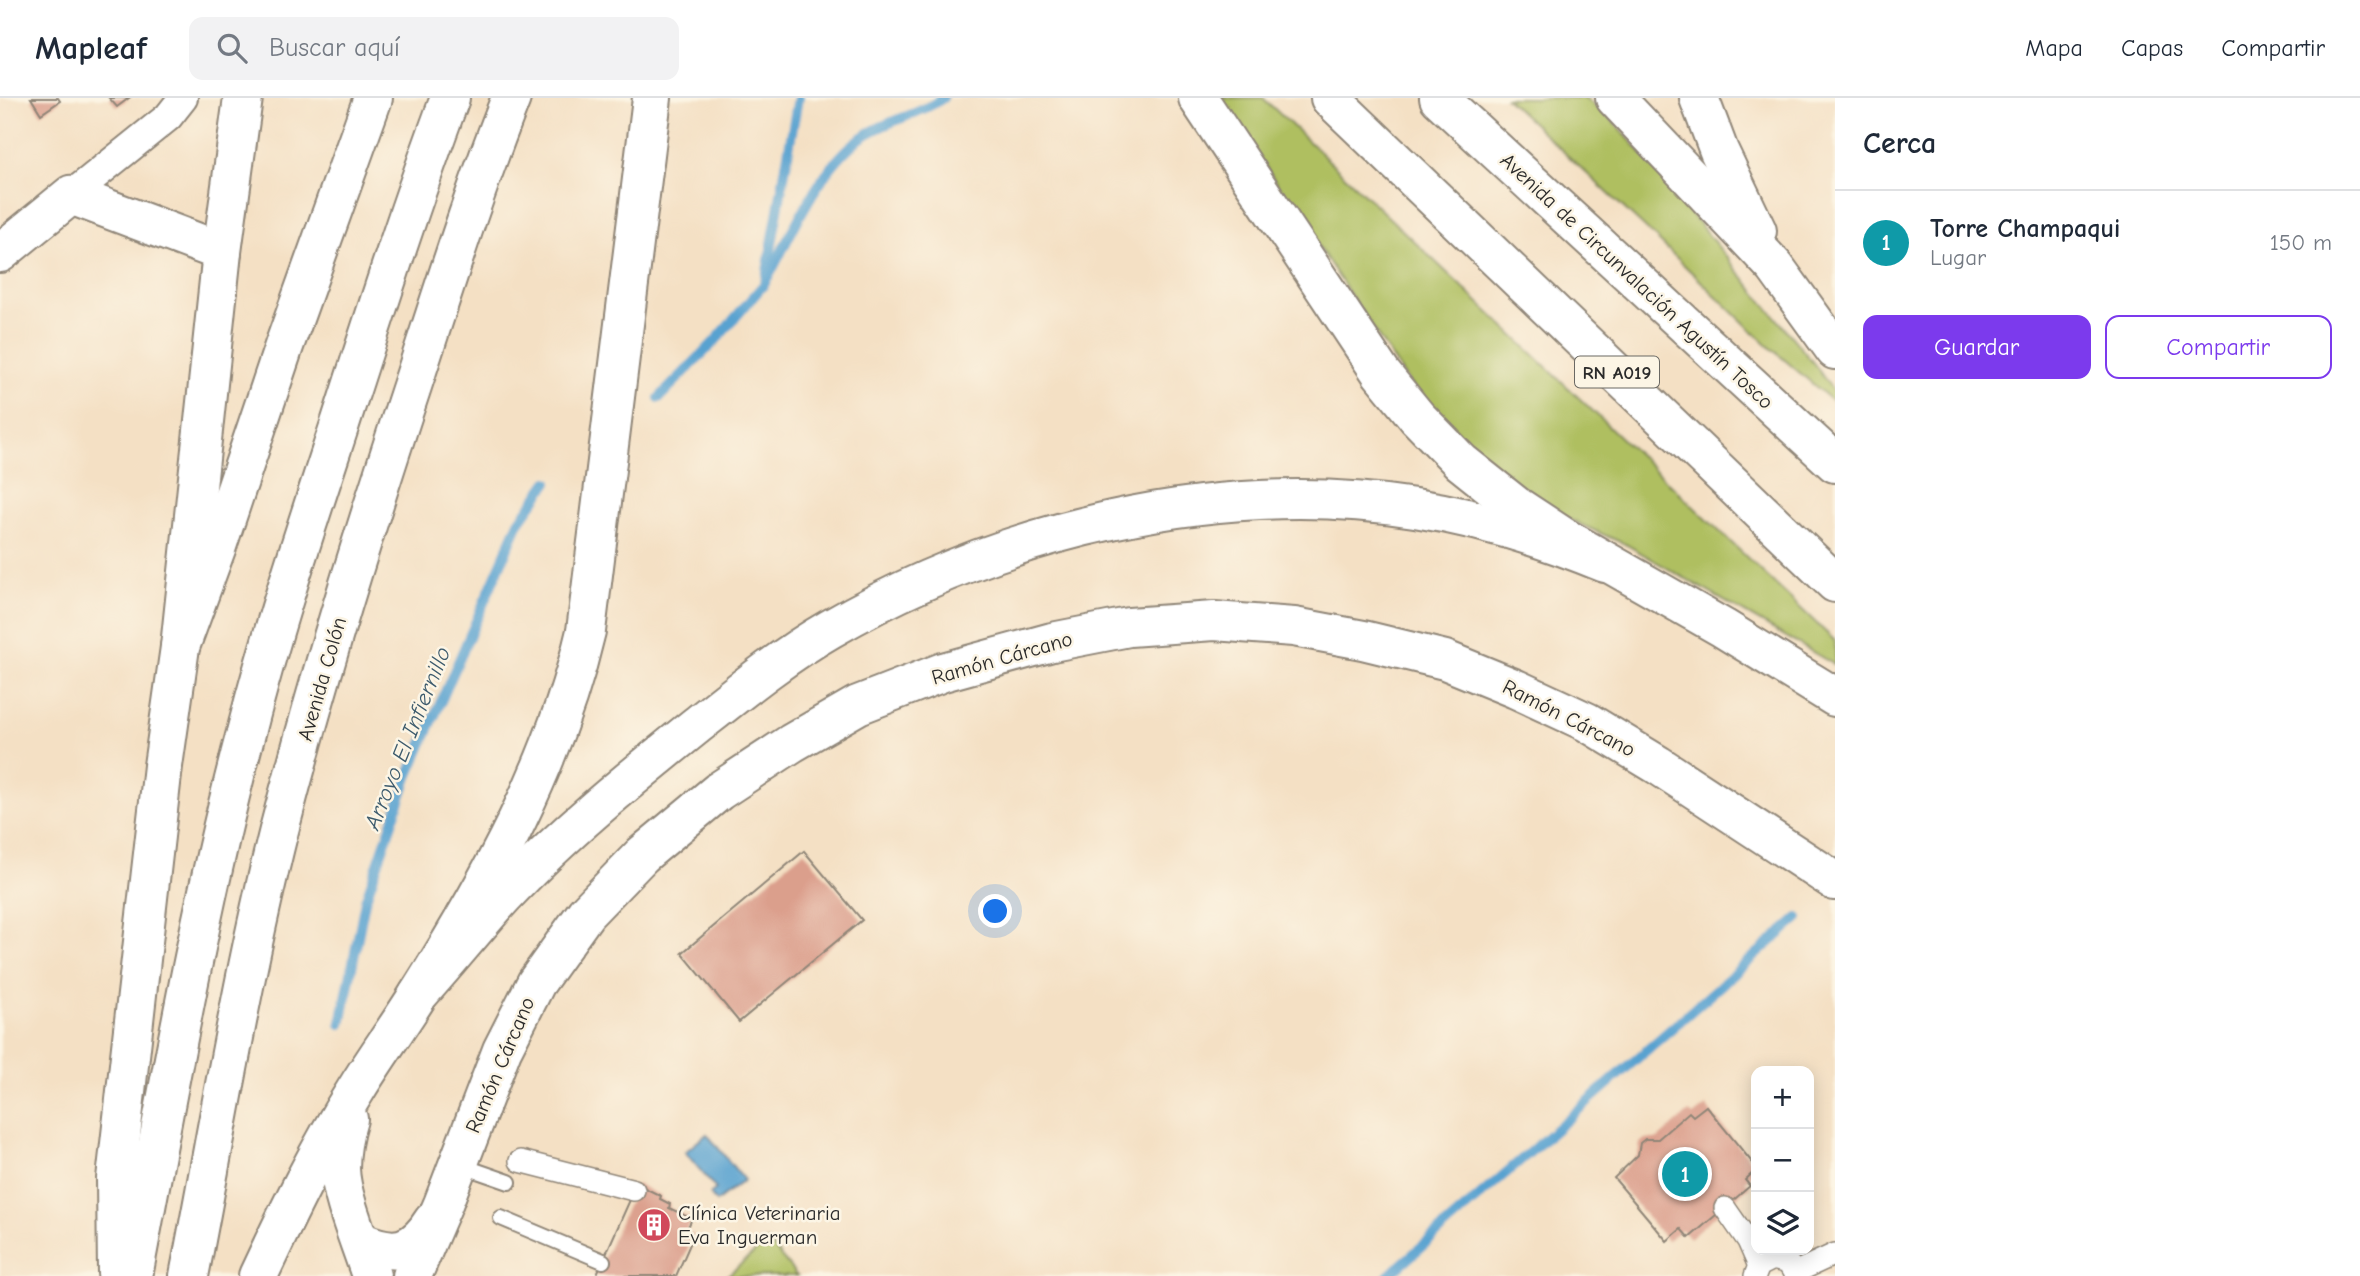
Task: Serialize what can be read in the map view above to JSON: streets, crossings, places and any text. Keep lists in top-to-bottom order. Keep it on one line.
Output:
{"streets":{"main road":["Avenida de Circunvalación Agustín Tosco","RN A019","Ramón Cárcano","Avenida Colón"]},"water":["Arroyo El Infiernillo"],"places":{"building":["Clínica Veterinaria Eva Inguerman"]},"page":{"header":"Mapleaf","search":"Buscar aquí","nav":["Mapa","Capas","Compartir"],"heading":"Cerca","list":[{"mark":"1","name":"Torre Champaqui","note":"Lugar","value":"150 m"}],"buttons":["Guardar","Compartir"],"map_buttons":["+","−"],"pins":"1"}}
